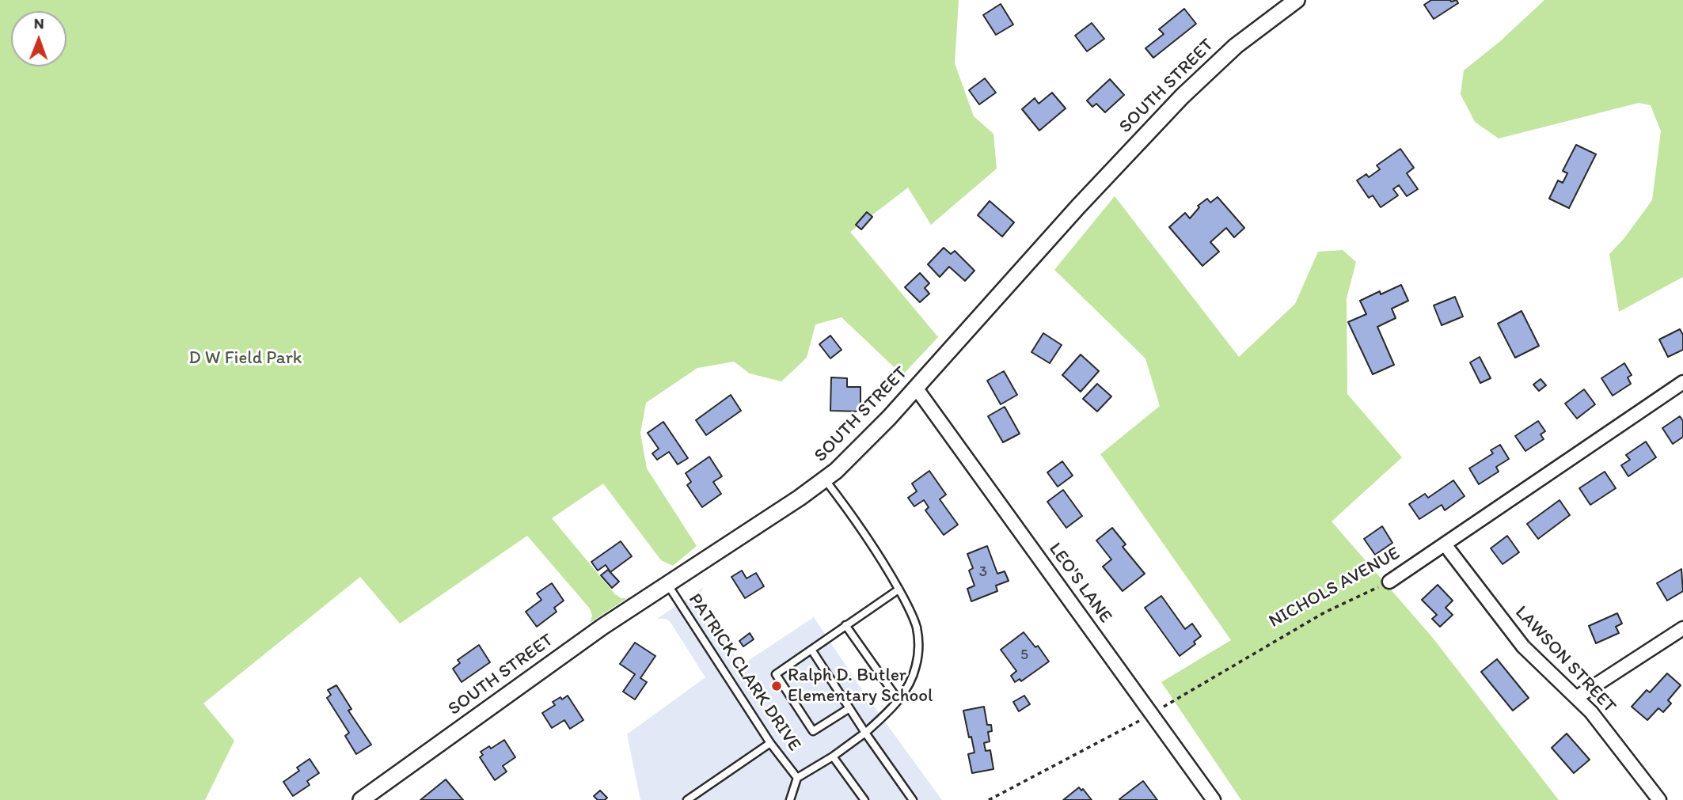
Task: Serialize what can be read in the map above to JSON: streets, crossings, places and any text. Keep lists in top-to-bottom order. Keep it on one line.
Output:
{"streets":{"street":["SOUTH STREET","LEO'S LANE","NICHOLS AVENUE","LAWSON STREET"],"lane":["PATRICK CLARK DRIVE"]},"crossings":[["SOUTH STREET","LEO'S LANE"],["SOUTH STREET","PATRICK CLARK DRIVE"],["LEO'S LANE","NICHOLS AVENUE"],["NICHOLS AVENUE","LAWSON STREET"]],"parks":["D W Field Park"],"places":["Ralph D. Butler Elementary School"],"house_numbers":["3","5"],"north":"top"}
